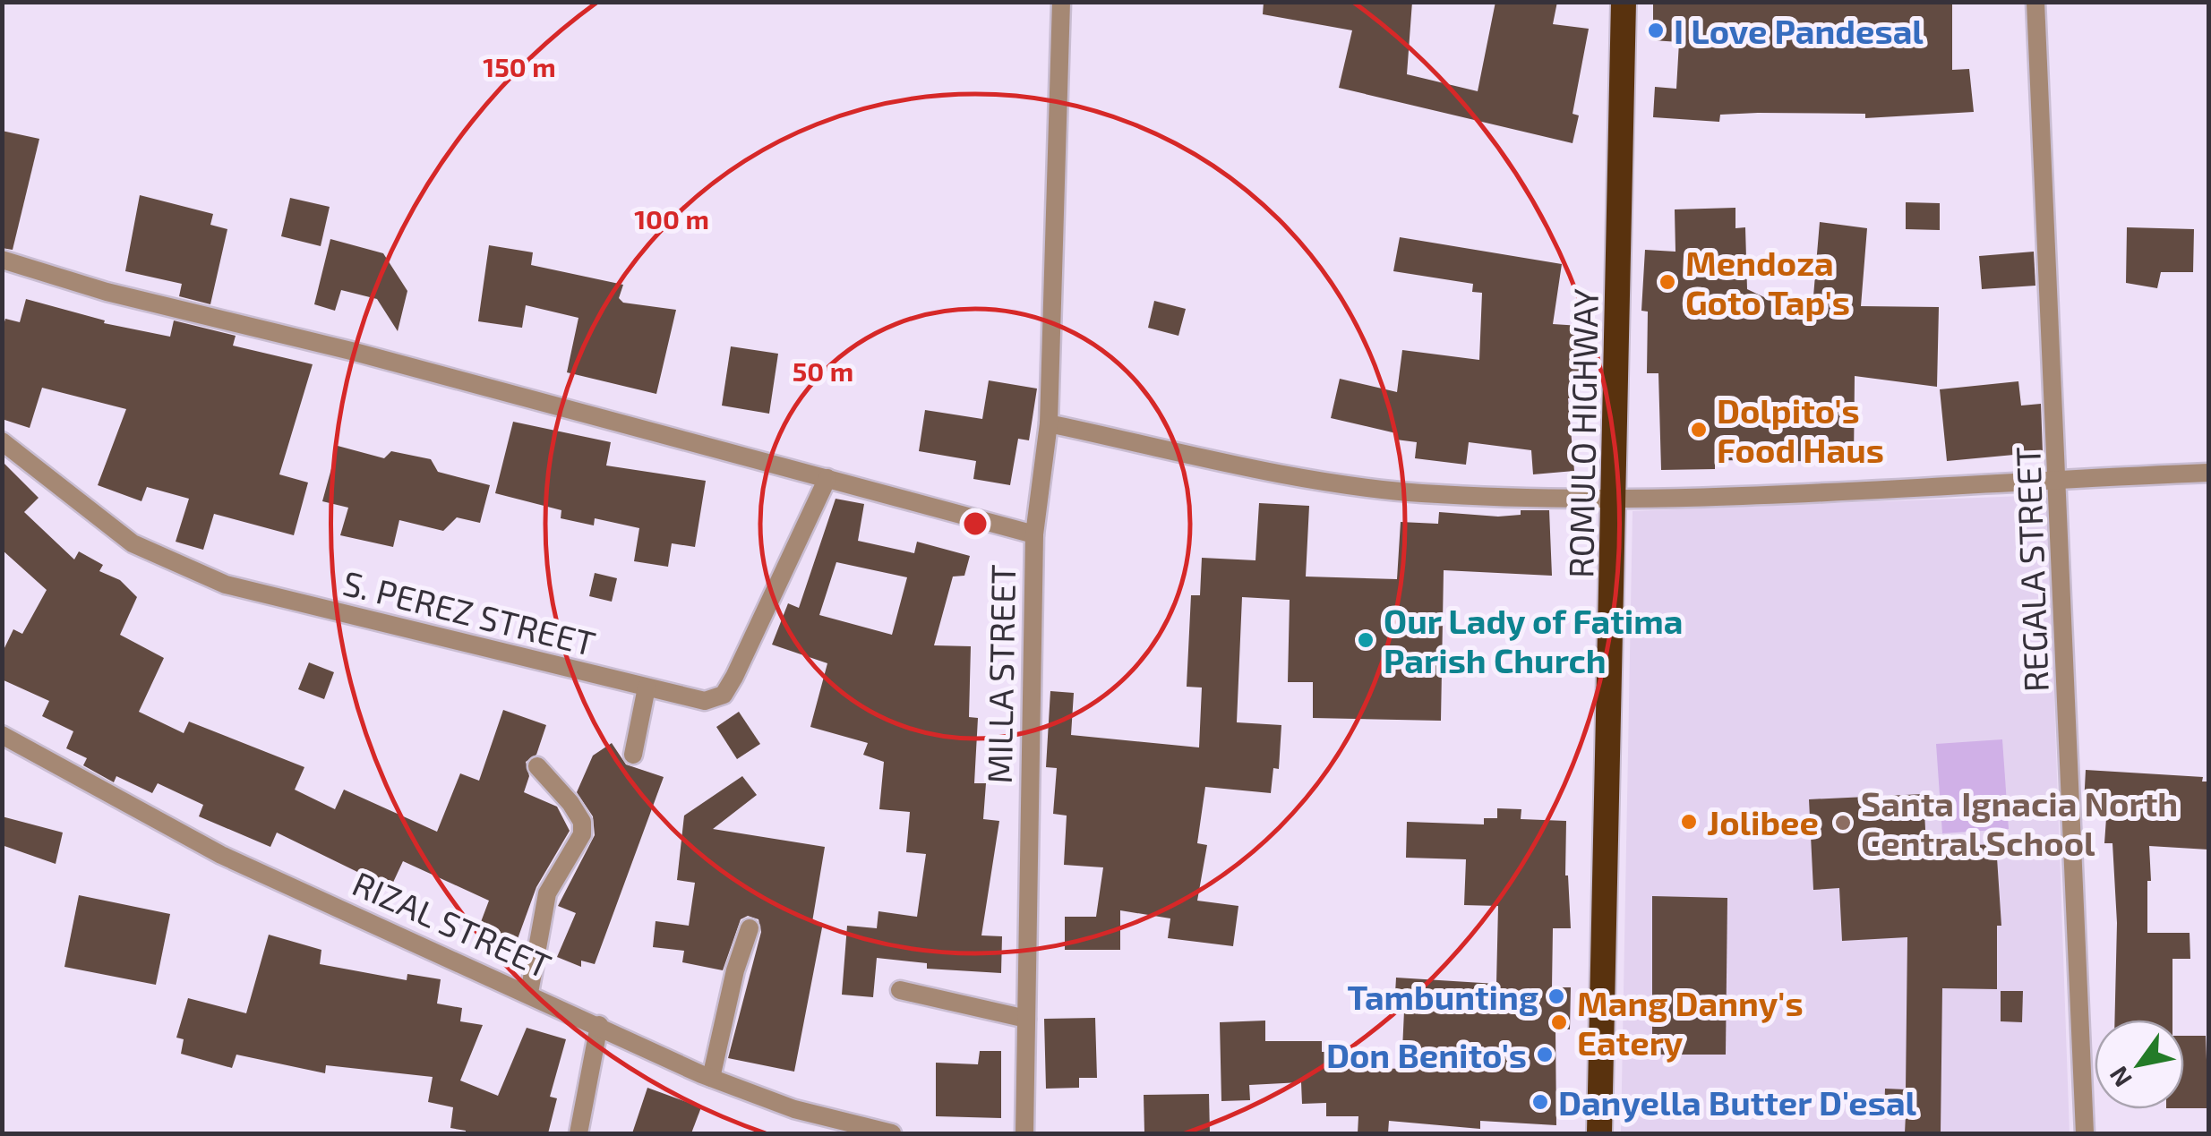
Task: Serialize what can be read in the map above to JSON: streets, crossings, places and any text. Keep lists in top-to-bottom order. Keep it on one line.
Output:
{"streets":{"highway":["ROMULO HIGHWAY"],"street":["REGALA STREET","S. PEREZ STREET","MILLA STREET","RIZAL STREET"]},"places":["I Love Pandesal","Mendoza Goto Tap's","Dolpito's Food Haus","Our Lady of Fatima Parish Church","Jolibee","Santa Ignacia North Central School","Tambunting","Mang Danny's Eatery","Don Benito's","Danyella Butter D'esal"],"north":"bottom left","rings":["150 m","100 m","50 m"]}
